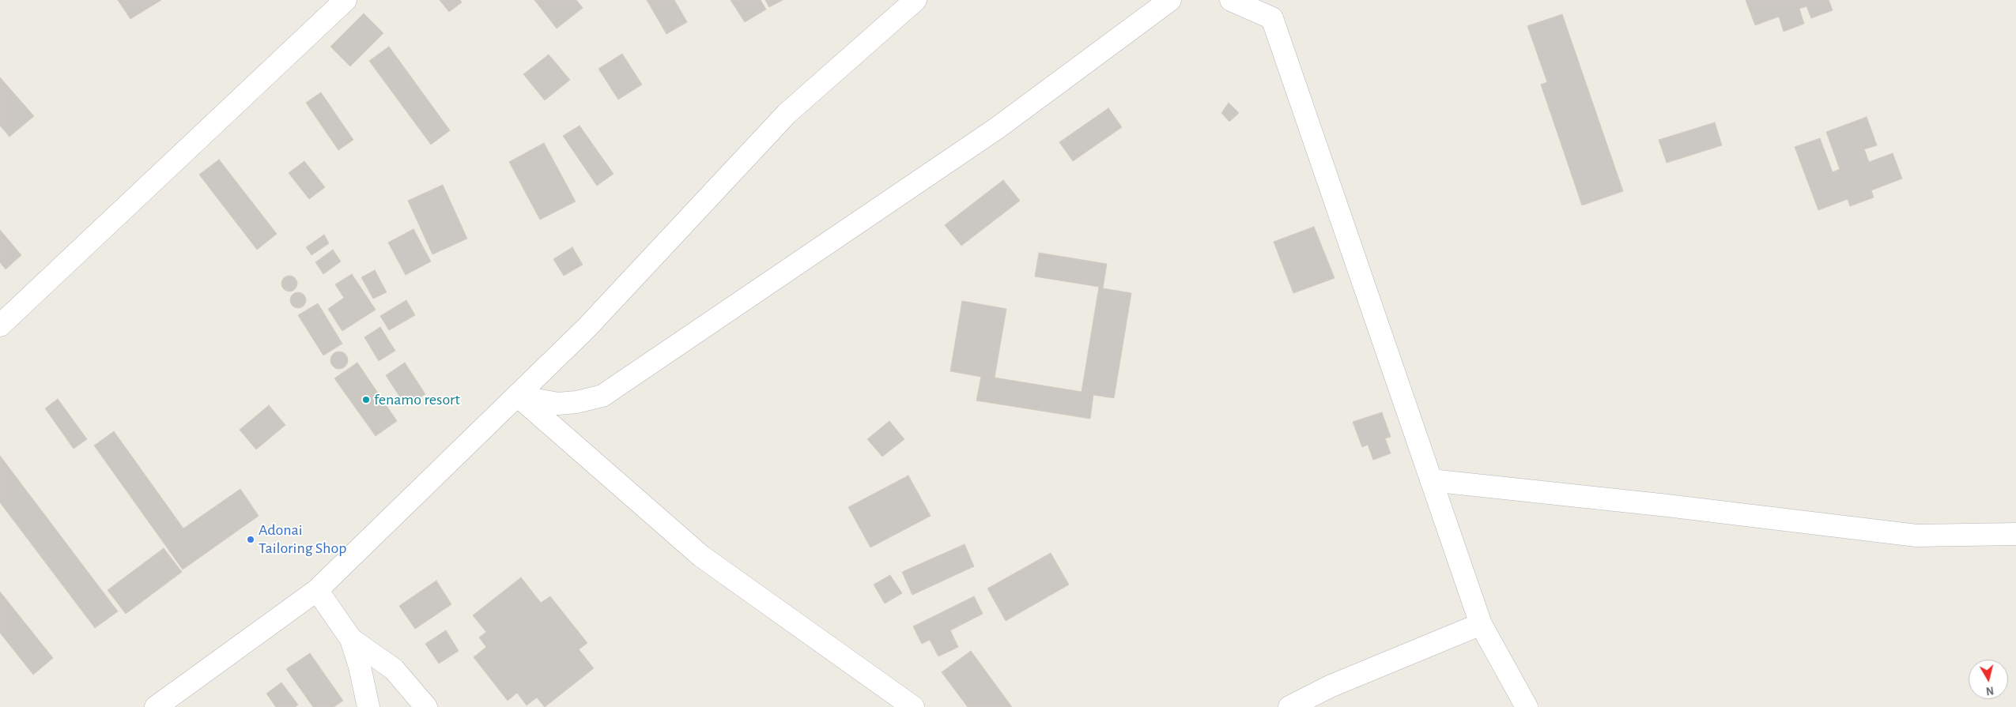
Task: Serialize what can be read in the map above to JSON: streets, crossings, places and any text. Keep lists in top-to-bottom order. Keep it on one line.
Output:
{"places":["fenamo resort","Adonai Tailoring Shop"],"north":"bottom"}
